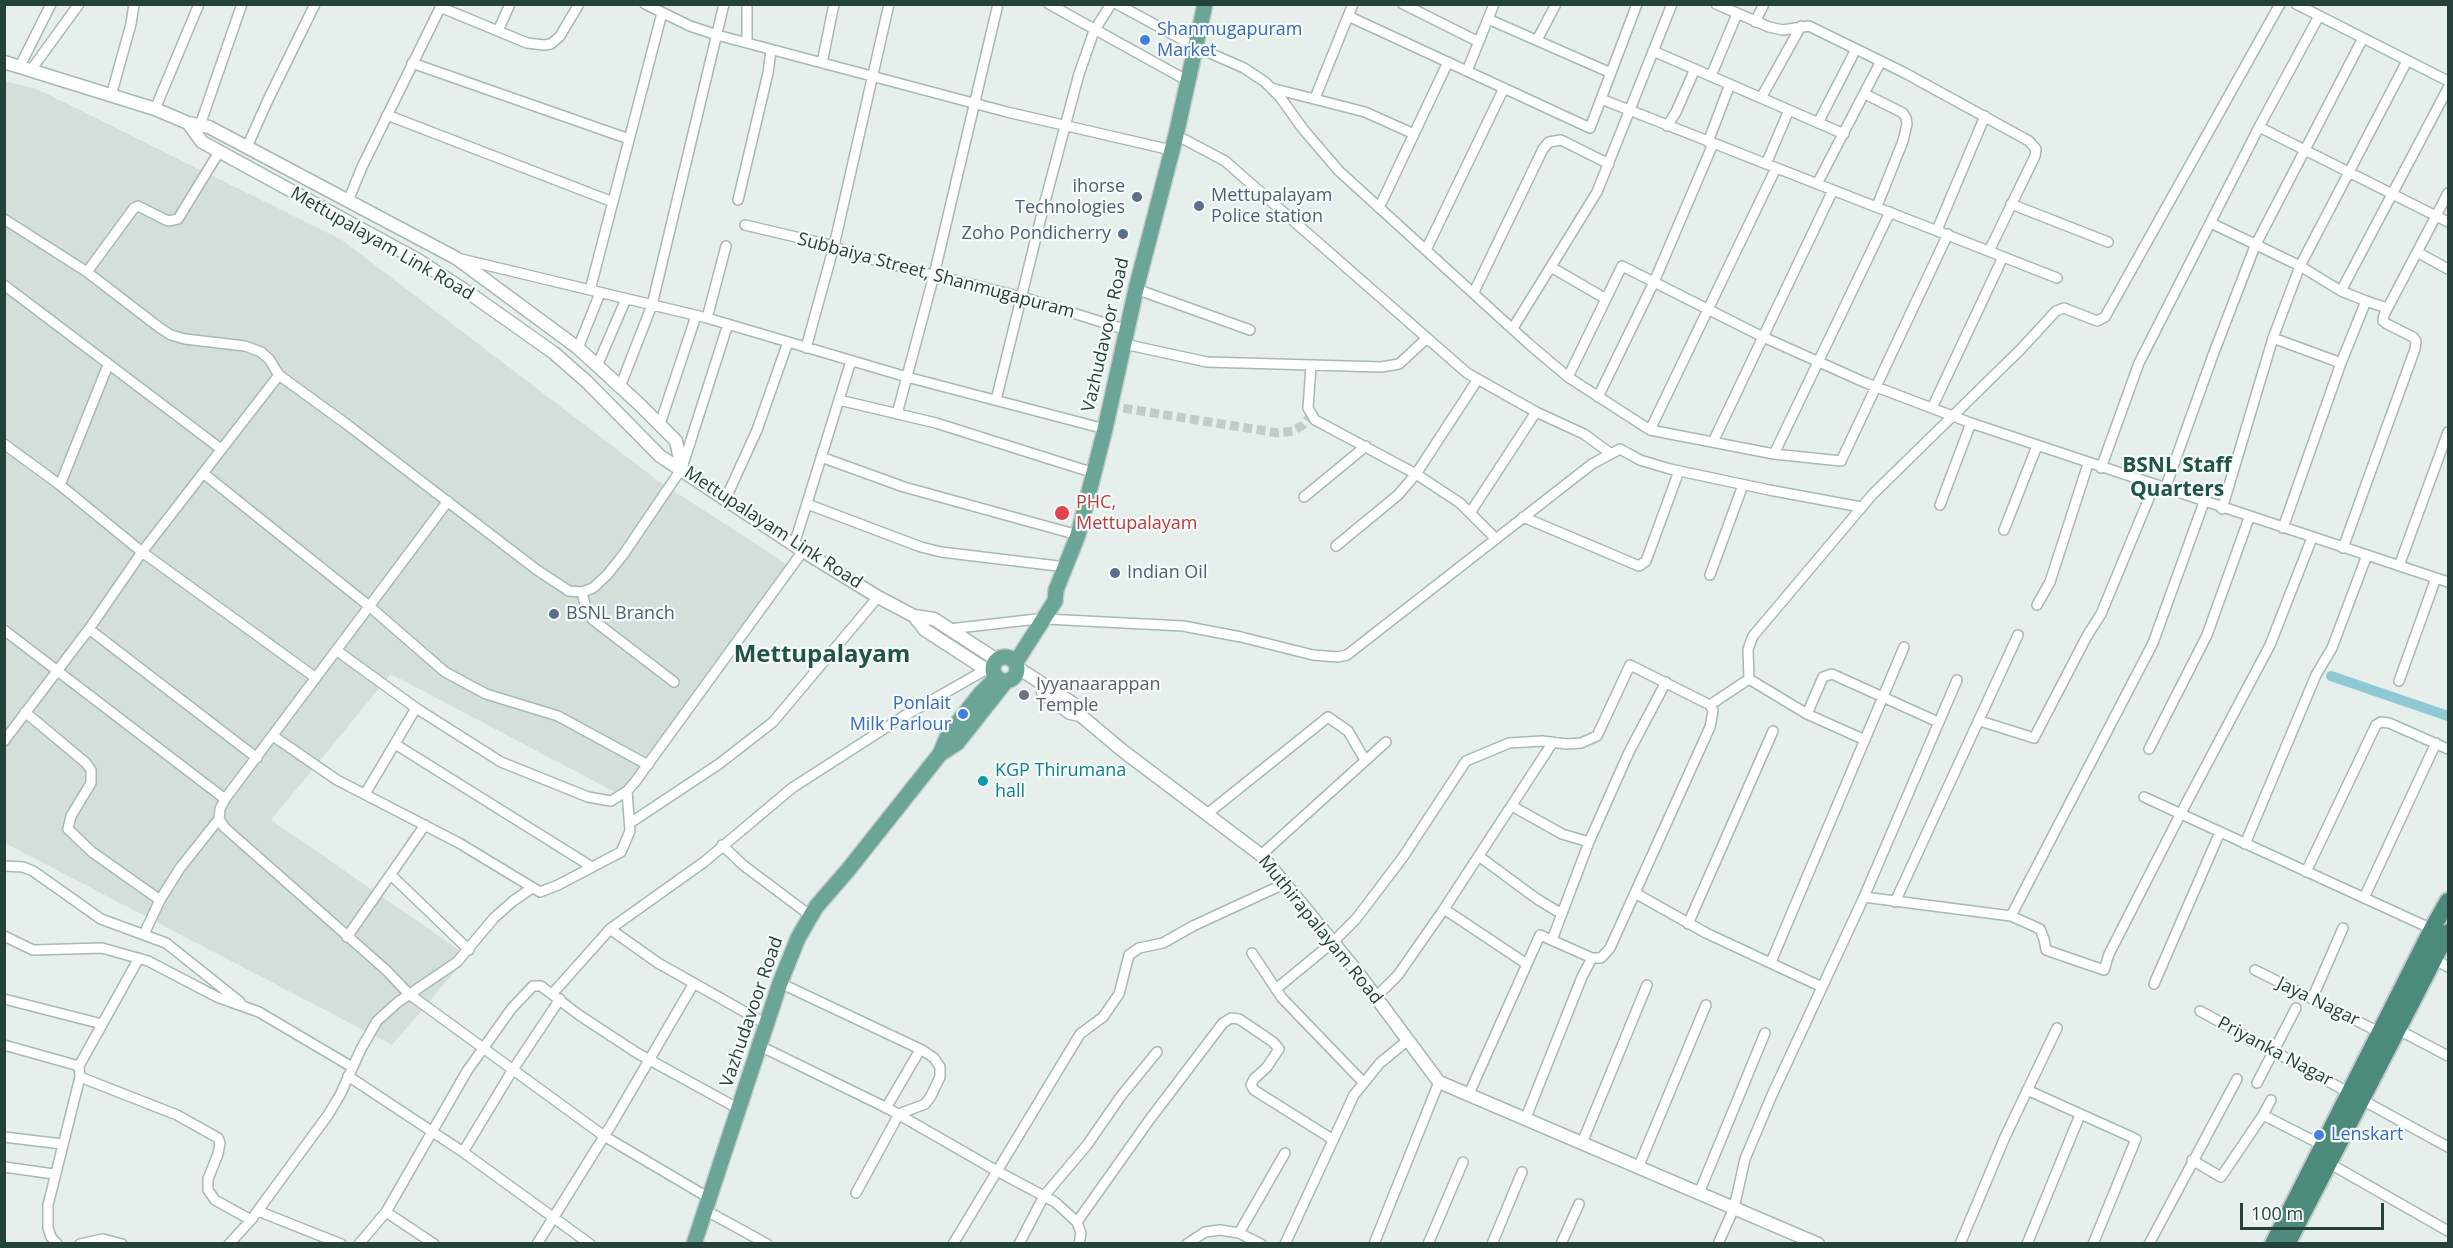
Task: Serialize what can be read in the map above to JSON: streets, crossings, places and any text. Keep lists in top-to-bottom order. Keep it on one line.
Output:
{"streets":{"main road":["Vazhudavoor Road"],"street":["Mettupalayam Link Road","Subbaiya Street, Shanmugapuram","Muthirapalayam Road","Jaya Nagar","Priyanka Nagar"]},"crossings":[["Mettupalayam Link Road","Vazhudavoor Road"],["Mettupalayam Link Road","Muthirapalayam Road"],["Subbaiya Street, Shanmugapuram","Vazhudavoor Road"],["Vazhudavoor Road","Muthirapalayam Road"]],"districts":["BSNL Staff Quarters","Mettupalayam"],"places":["Shanmugapuram Market","ihorse Technologies","Mettupalayam Police station","Zoho Pondicherry","PHC, Mettupalayam","Indian Oil","BSNL Branch","Iyyanaarappan Temple","Ponlait Milk Parlour","KGP Thirumana hall","Lenskart"],"scale_bar":"100 m"}
